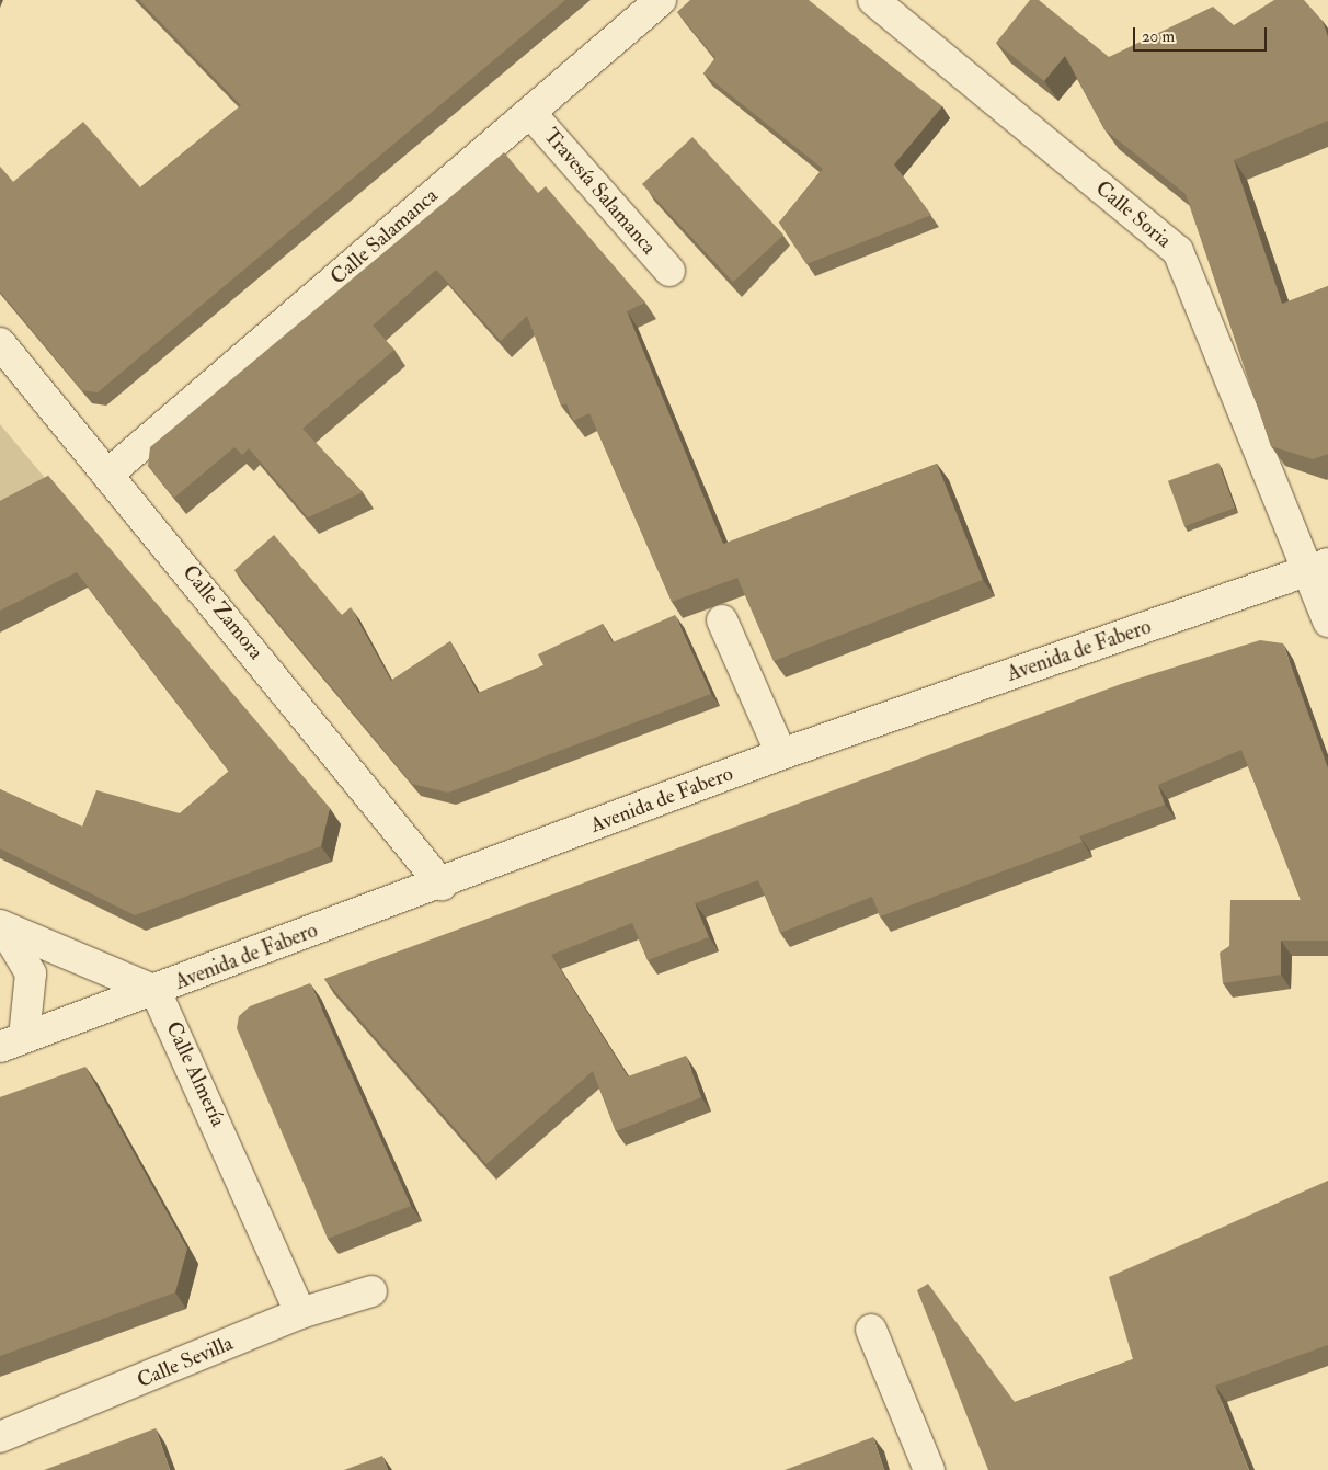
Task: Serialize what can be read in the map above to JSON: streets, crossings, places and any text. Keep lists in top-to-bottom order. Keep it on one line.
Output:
{"streets":{"street":["Travesía Salamanca","Calle Soria","Calle Salamanca","Calle Zamora","Avenida de Fabero","Calle Almería","Calle Sevilla"]},"crossings":[["Travesía Salamanca","Calle Salamanca"],["Calle Soria","Avenida de Fabero"],["Calle Salamanca","Calle Zamora"],["Calle Zamora","Avenida de Fabero"],["Avenida de Fabero","Calle Almería"],["Calle Almería","Calle Sevilla"]],"scale_bar":"20 m"}
